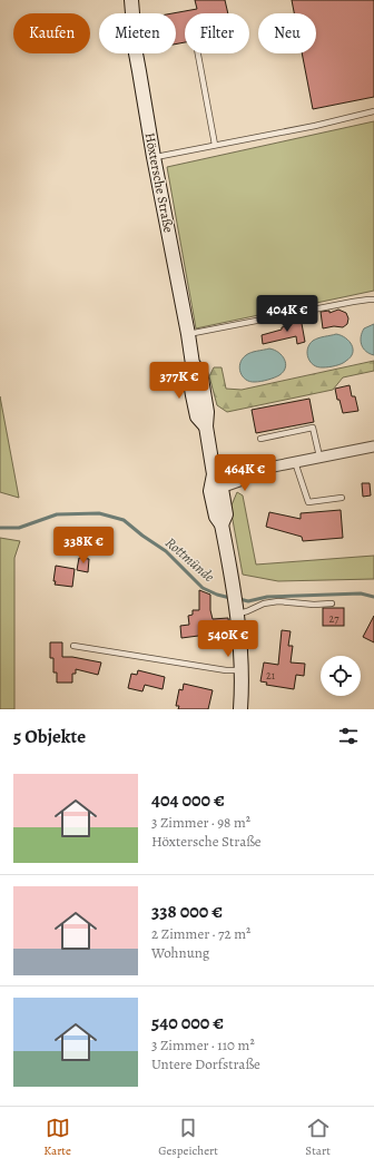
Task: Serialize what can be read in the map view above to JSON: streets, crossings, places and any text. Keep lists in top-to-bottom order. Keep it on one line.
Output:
{"streets":{"street":["Höxtersche Straße"]},"water":["Rottmünde"],"house_numbers":["27","21"],"page":{"chip":["Kaufen","Mieten","Filter","Neu"],"price":["404K €","377K €","464K €","338K €","540K €"],"heading":"5 Objekte","list":[{"name":"404 000 €","note":"3 Zimmer · 98 m² · Höxtersche Straße"},{"name":"338 000 €","note":"2 Zimmer · 72 m² · Wohnung"},{"name":"540 000 €","note":"3 Zimmer · 110 m² · Untere Dorfstraße"}],"tabs":["Karte","Gespeichert","Start"]}}
